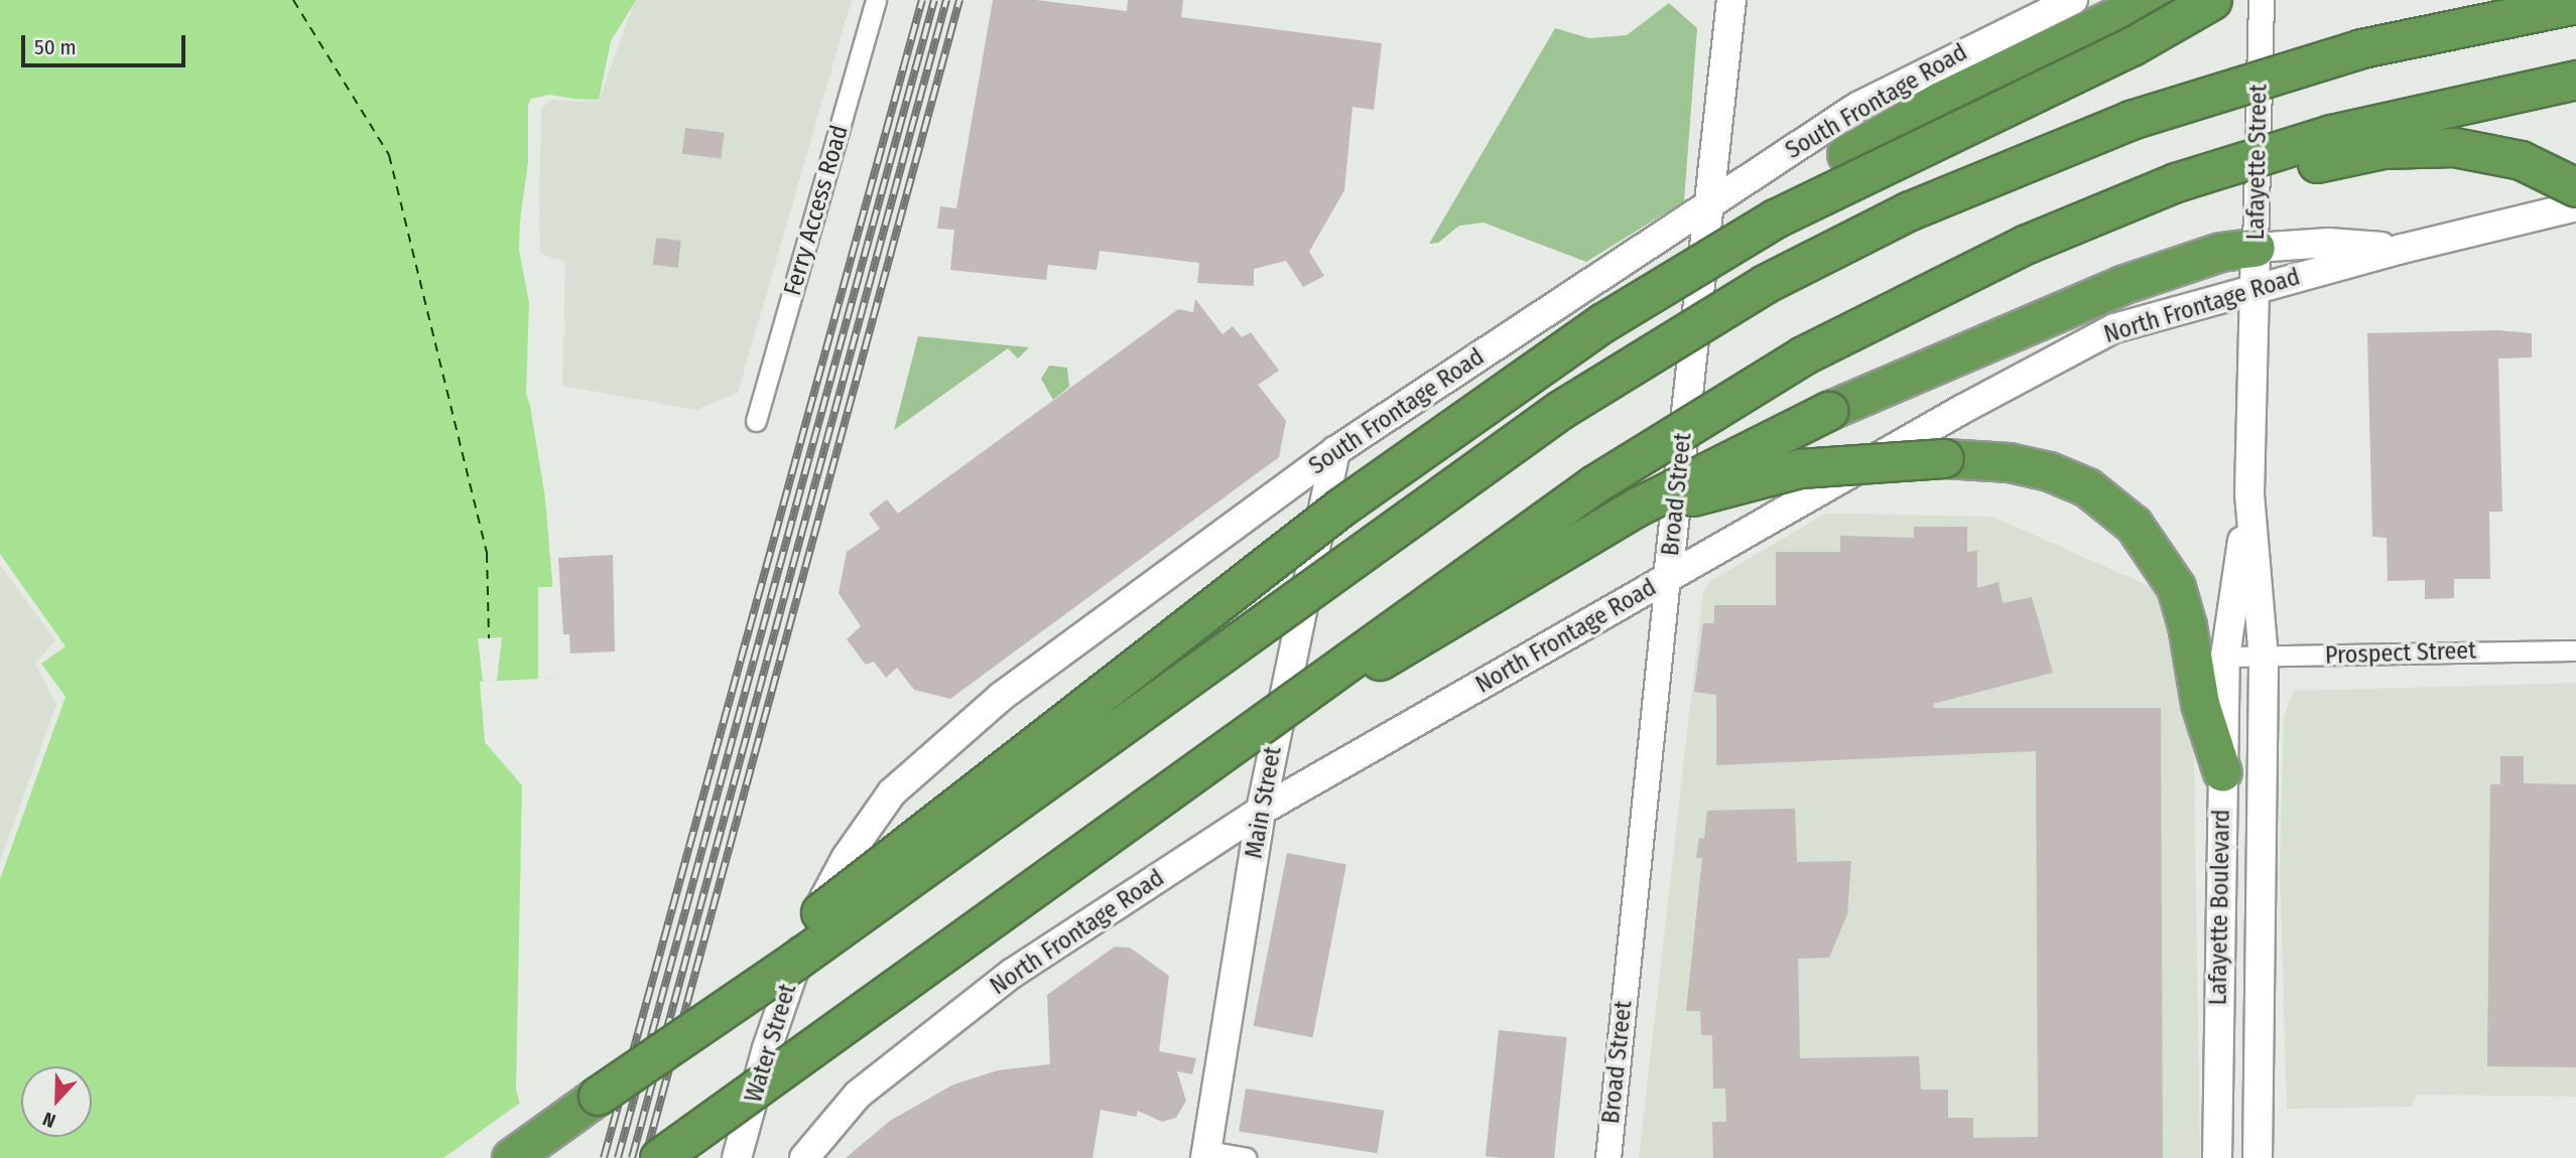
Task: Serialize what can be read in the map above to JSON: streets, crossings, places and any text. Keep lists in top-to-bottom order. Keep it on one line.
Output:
{"streets":{"main road":["South Frontage Road","Lafayette Street","North Frontage Road","Broad Street","Main Street","Lafayette Boulevard","Water Street"],"street":["Ferry Access Road","Prospect Street"]},"crossings":[["South Frontage Road","Broad Street"],["South Frontage Road","Main Street"],["South Frontage Road","Water Street"],["Lafayette Street","North Frontage Road"],["Lafayette Street","Prospect Street"],["Lafayette Street","Lafayette Boulevard"],["North Frontage Road","Broad Street"],["North Frontage Road","Main Street"],["Prospect Street","Lafayette Boulevard"]],"scale_bar":"50 m","north":"bottom"}
